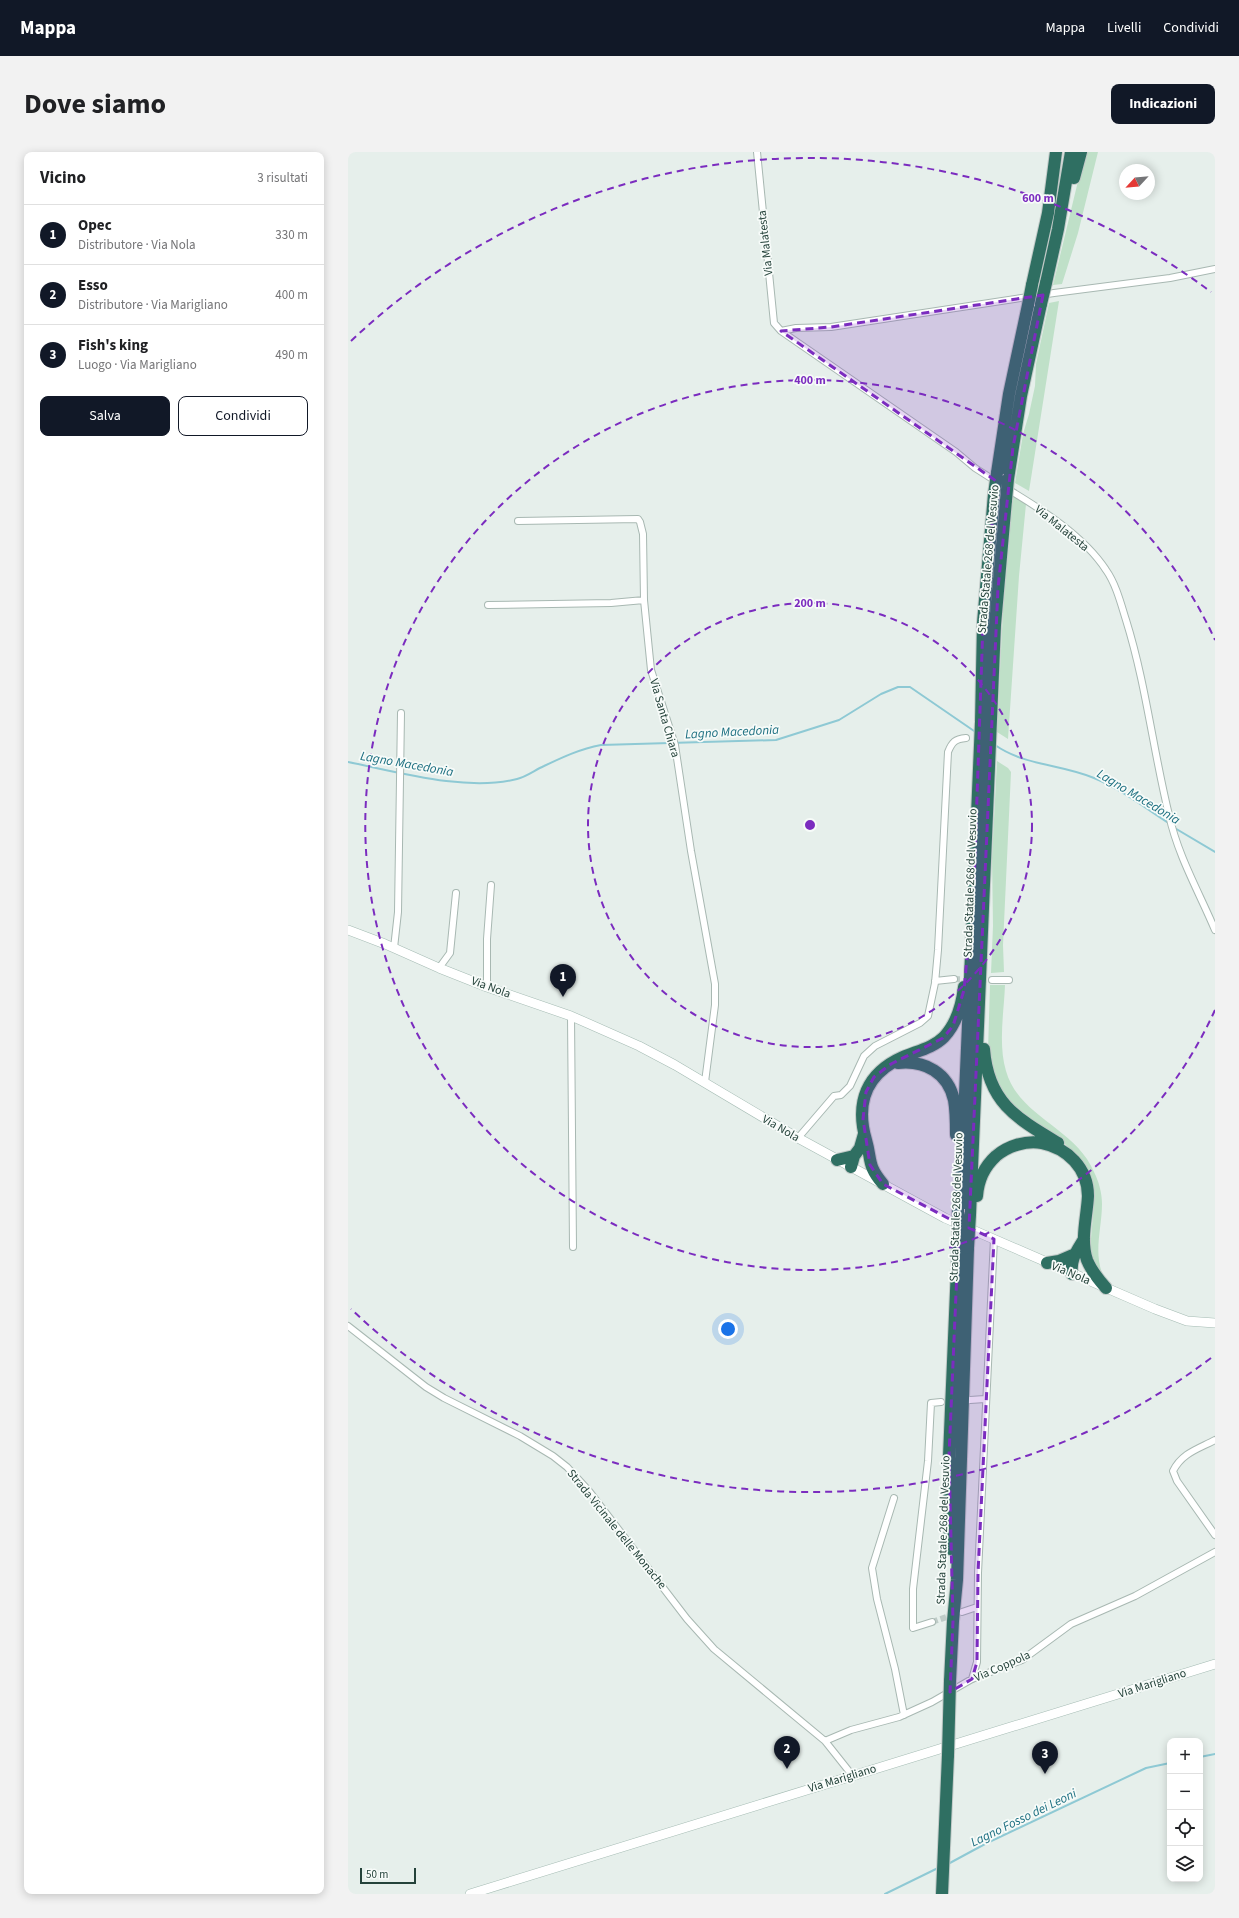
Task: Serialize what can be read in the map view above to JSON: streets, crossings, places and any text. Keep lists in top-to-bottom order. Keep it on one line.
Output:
{"streets":{"highway":["Strada Statale 268 del Vesuvio"],"street":["Via Malatesta","Via Santa Chiara","Via Nola","Strada Vicinale delle Monache","Via Coppola","Via Marigliano"]},"crossings":[["Via Santa Chiara","Via Nola"],["Strada Vicinale delle Monache","Via Coppola"],["Strada Vicinale delle Monache","Via Marigliano"]],"water":["Lagno Macedonia","Lagno Fosso dei Leoni"],"scale_bar":"50 m","north":"bottom left","page":{"header":"Mappa","nav":["Mappa","Livelli","Condividi"],"title":"Dove siamo","buttons":["Indicazioni",["Salva","Condividi"]],"heading":["Vicino","3 risultati"],"list":[{"mark":"1","name":"Opec","note":"Distributore · Via Nola","value":"330 m"},{"mark":"2","name":"Esso","note":"Distributore · Via Marigliano","value":"400 m"},{"mark":"3","name":"Fish's king","note":"Luogo · Via Marigliano","value":"490 m"}],"pins":["1","2","3"],"map_buttons":["+","−"],"scale":"50 m"},"rings":["600 m","400 m","200 m"]}
